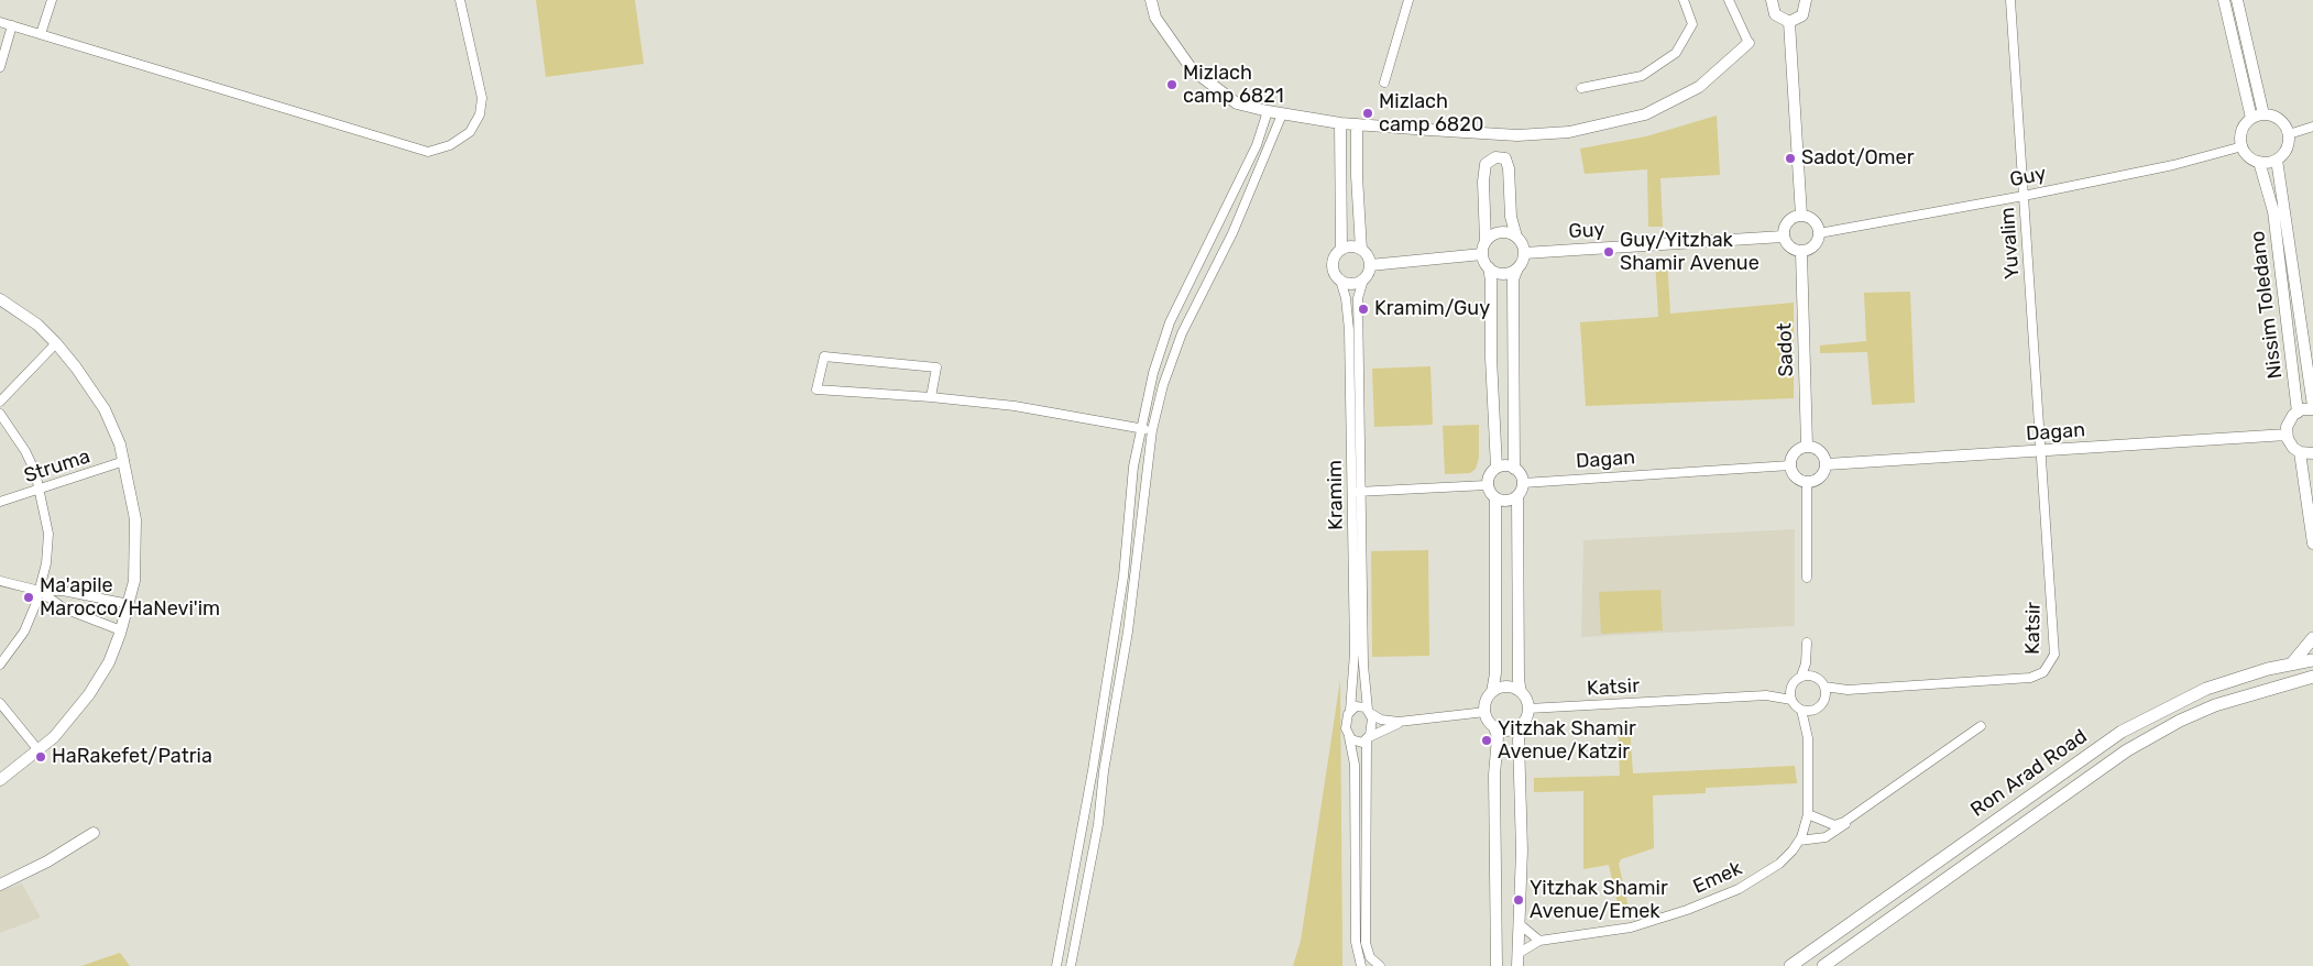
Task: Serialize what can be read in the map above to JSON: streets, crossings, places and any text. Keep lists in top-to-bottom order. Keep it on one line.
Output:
{"streets":{"main road":["Ron Arad Road"],"street":["Guy","Yuvalim","Nissim Toledano","Sadot","Dagan","Struma","Kramim","Katsir","Emek"]},"crossings":[["Guy","Yuvalim"],["Guy","Nissim Toledano"],["Guy","Sadot"],["Yuvalim","Dagan"],["Yuvalim","Katsir"],["Sadot","Dagan"],["Dagan","Katsir"],["Katsir","Emek"]],"places":["Mizlach camp 6821","Mizlach camp 6820","Sadot/Omer","Guy/Yitzhak Shamir Avenue","Kramim/Guy","Ma'apile Marocco/HaNevi'im","Yitzhak Shamir Avenue/Katzir","HaRakefet/Patria","Yitzhak Shamir Avenue/Emek"]}
